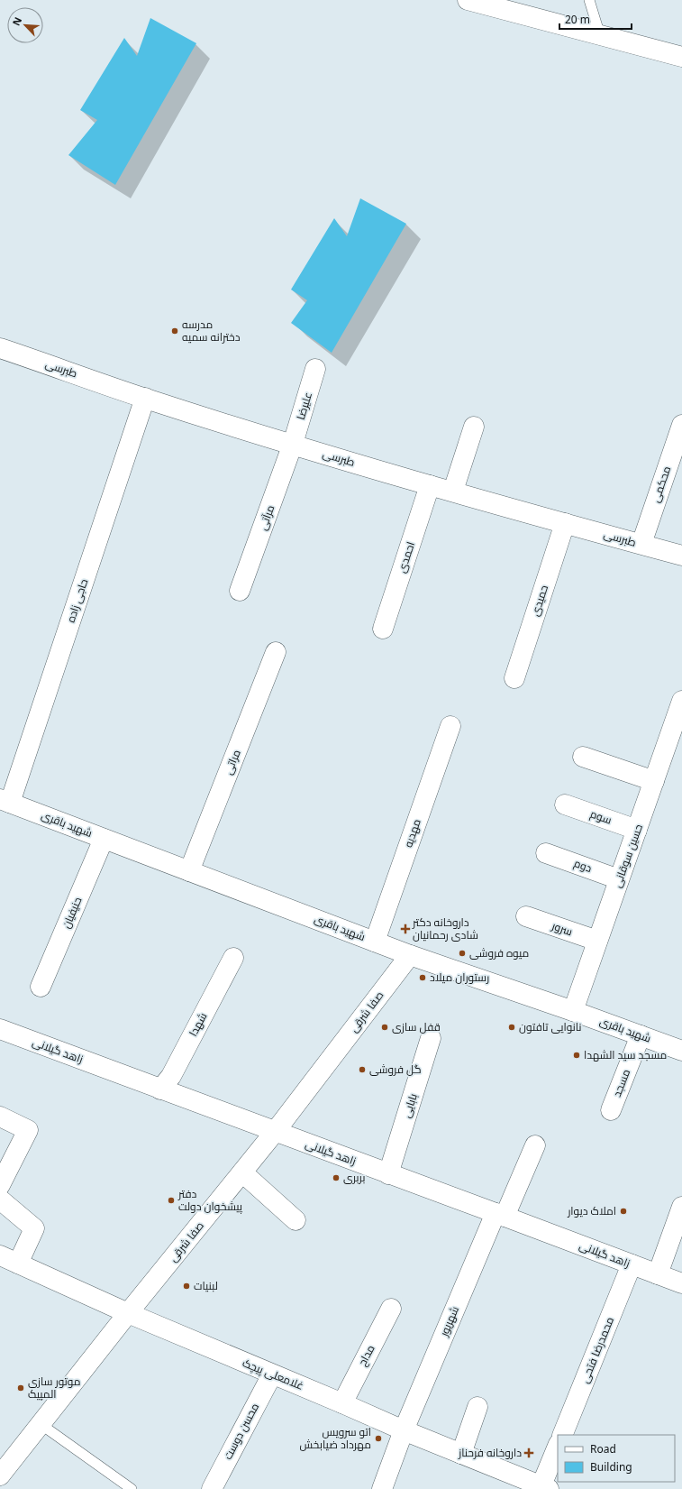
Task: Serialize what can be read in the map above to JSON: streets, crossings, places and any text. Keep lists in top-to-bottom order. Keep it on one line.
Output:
{"streets":{"street":["طبرسی","علیرضا","محکمی","مرآتی","احمدی","حاجی زاده","حمیدی","مراتی","سوم","شهید باقری","مهدیه","حسین سوقانی","دوم","حنیفیان","سرور","صفا شرقی","شهدا","زاهد گیلانی","مسجد","بابایی","شهریور","محمدرضا فتحی","مداح","غلامعلی پیچک","محسن دوست"]},"crossings":[["طبرسی","علیرضا"],["طبرسی","محکمی"],["طبرسی","مرآتی"],["طبرسی","احمدی"],["طبرسی","حاجی زاده"],["طبرسی","حمیدی"],["علیرضا","مرآتی"],["حاجی زاده","شهید باقری"],["مراتی","شهید باقری"],["سوم","حسین سوقانی"],["شهید باقری","مهدیه"],["شهید باقری","حسین سوقانی"],["شهید باقری","حنیفیان"],["شهید باقری","صفا شرقی"],["شهید باقری","مسجد"],["حسین سوقانی","دوم"],["حسین سوقانی","سرور"],["صفا شرقی","زاهد گیلانی"],["صفا شرقی","غلامعلی پیچک"],["شهدا","زاهد گیلانی"],["زاهد گیلانی","بابایی"],["زاهد گیلانی","شهریور"],["زاهد گیلانی","محمدرضا فتحی"],["شهریور","غلامعلی پیچک"],["مداح","غلامعلی پیچک"],["غلامعلی پیچک","محسن دوست"]],"places":{"other":["مدرسه دخترانه سمیه","میوه فروشی","رستوران میلاد","قفل سازی","نانوایی تافتون","مسجد سید الشهدا","گل فروشی","بربری","دفتر پیشخوان دولت","املاک دیوار","لبنیات","موتور سازی المپیک","اتو سرویس مهرداد ضیابخش"],"health":["داروخانه دکتر شادی رحمانیان","داروخانه فرحناز"]},"legend":["Road","Building"],"scale_bar":"20 m","north":"top left"}
